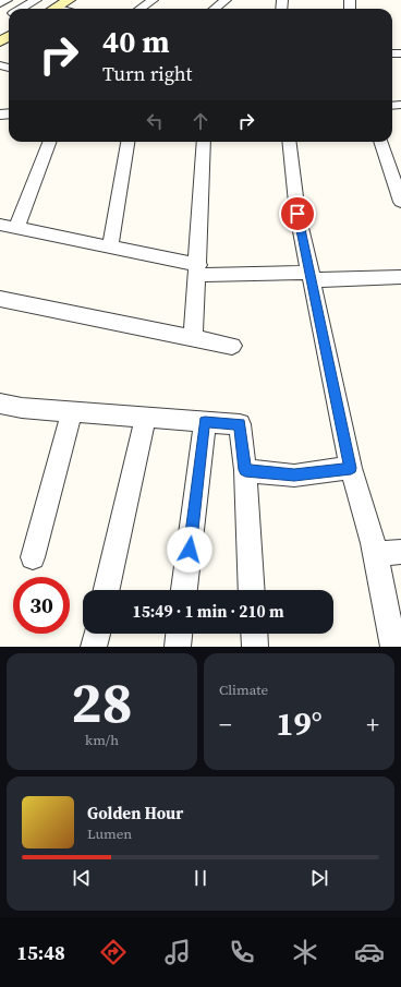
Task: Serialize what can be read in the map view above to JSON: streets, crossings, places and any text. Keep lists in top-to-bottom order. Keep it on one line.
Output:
{"page":{"turn":["40 m","Turn right"],"limit":"30","trip":"15:49 · 1 min · 210 m","tile":[["28","km/h"],"Climate"],"heat":["−","19°","+"],"song":["Golden Hour","Lumen"],"tabs":"15:48"}}
